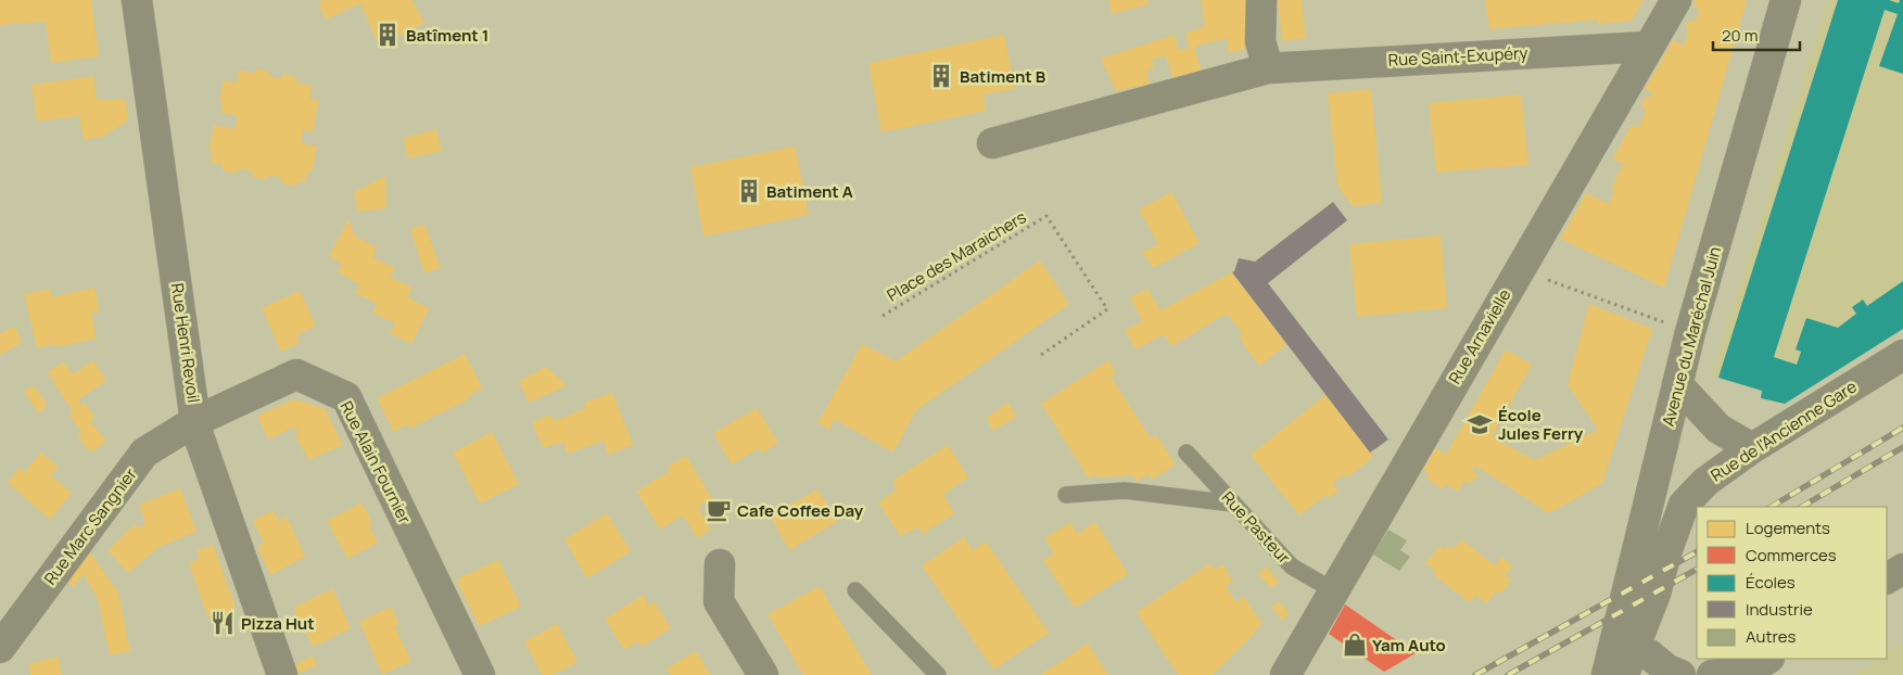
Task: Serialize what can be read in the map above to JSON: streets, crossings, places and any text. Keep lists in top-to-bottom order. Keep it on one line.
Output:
{"streets":{"street":["Rue Saint-Exupéry","Rue Arnavielle","Avenue du Maréchal Juin","Rue Henri Revoil","Rue de l'Ancienne Gare","Rue Alain Fournier","Rue Marc Sangnier"],"lane":["Rue Pasteur"],"path":["Place des Maraichers"]},"crossings":[["Rue Saint-Exupéry","Rue Arnavielle"],["Rue Arnavielle","Rue Pasteur"],["Rue Henri Revoil","Rue Alain Fournier"],["Rue Henri Revoil","Rue Marc Sangnier"],["Rue Alain Fournier","Rue Marc Sangnier"]],"places":{"building":["Batîment 1","Batiment B","Batiment A"],"school or university":["École Jules Ferry"],"cafe":["Cafe Coffee Day"],"restaurant":["Pizza Hut"],"shop":["Yam Auto"]},"legend":["Logements","Commerces","Écoles","Industrie","Autres"],"scale_bar":"20 m"}
